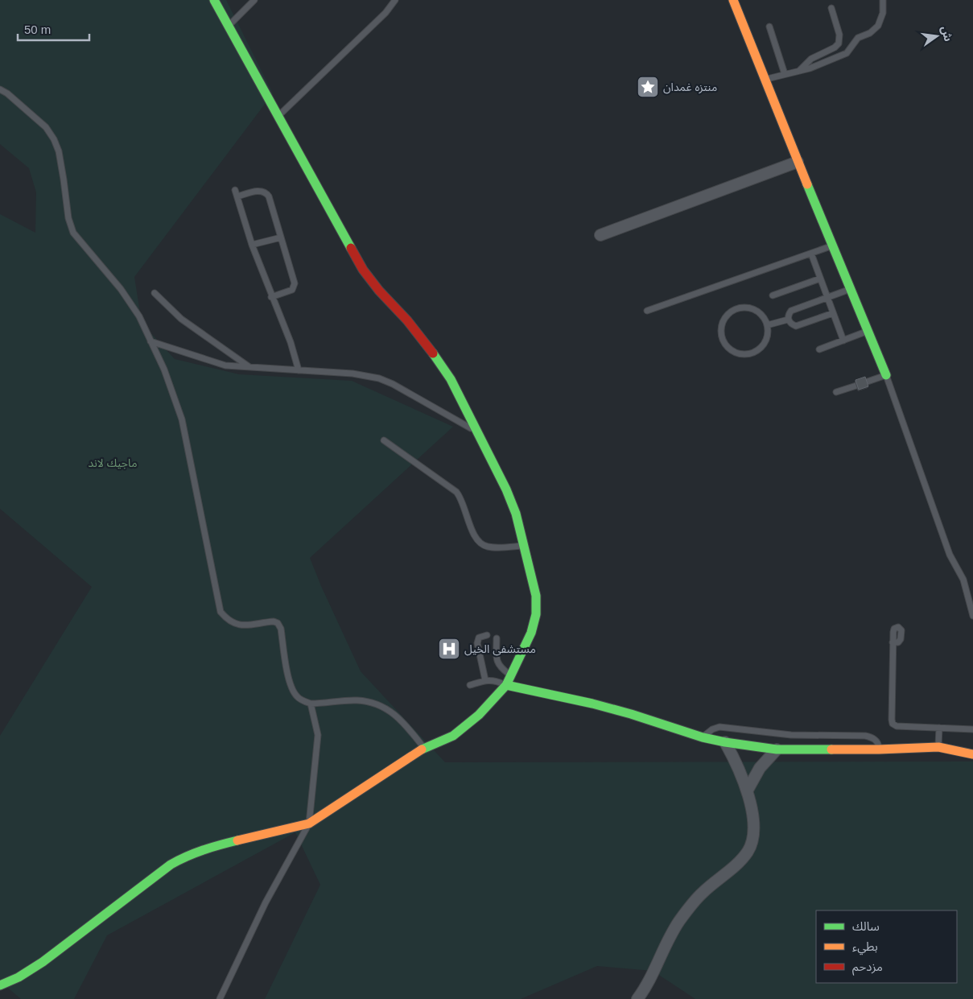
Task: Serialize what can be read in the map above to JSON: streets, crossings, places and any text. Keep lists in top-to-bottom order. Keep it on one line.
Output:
{"parks":["ماجيك لاند"],"places":{"place":["منتزه غمدان"],"hospital":["مستشفى الخيل"]},"legend":["سالك","بطيء","مزدحم"],"scale_bar":"50 m","north":"right"}
